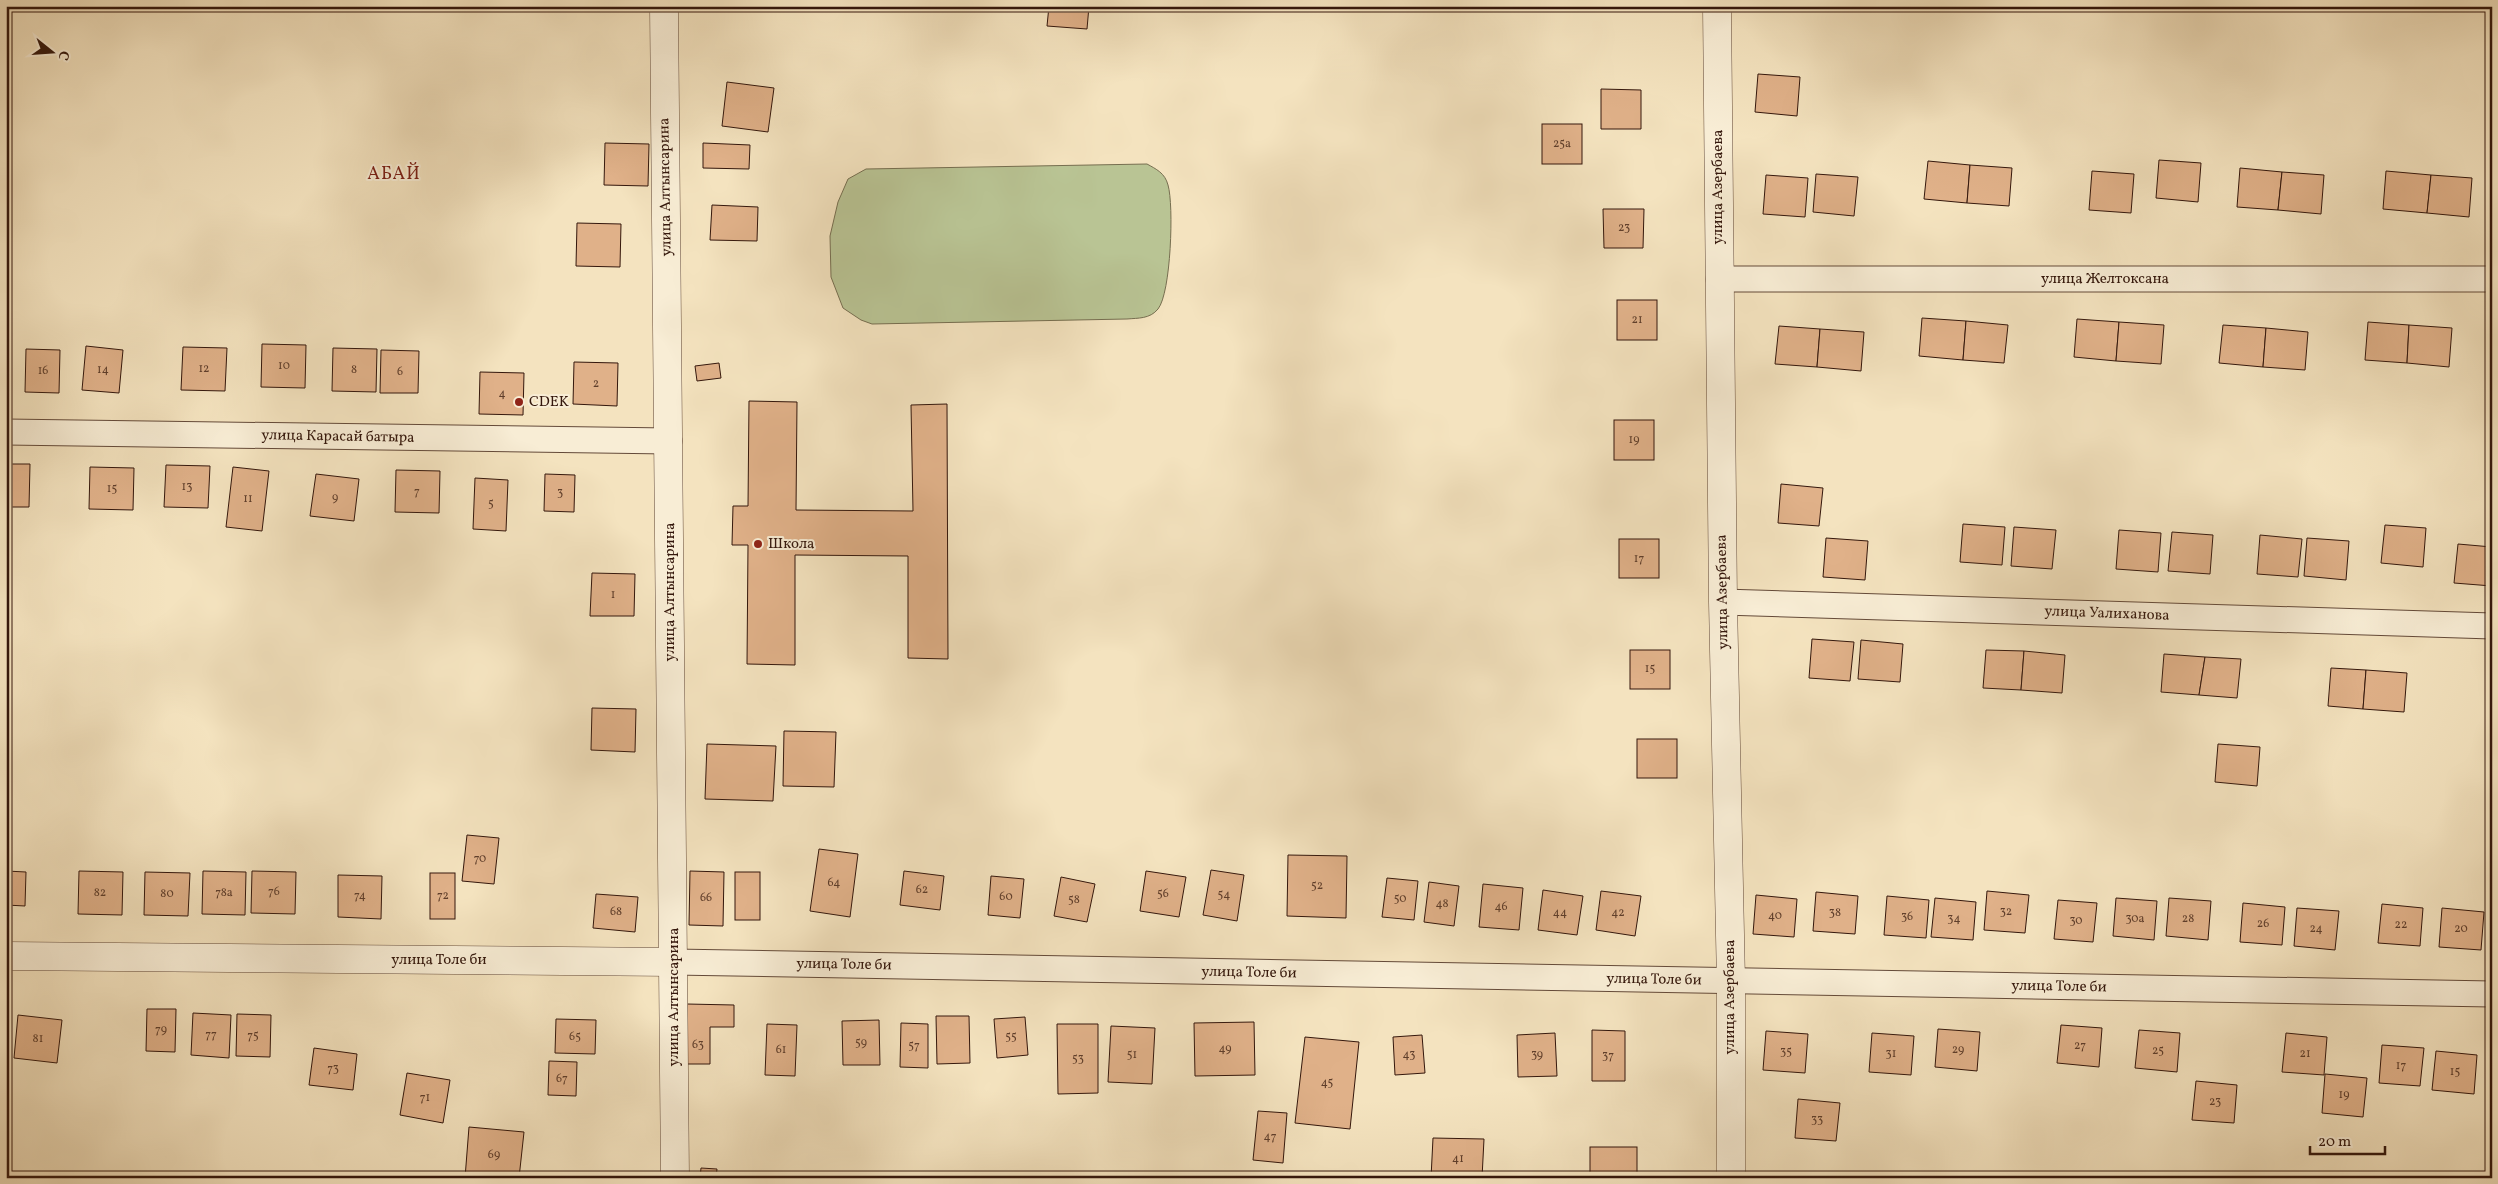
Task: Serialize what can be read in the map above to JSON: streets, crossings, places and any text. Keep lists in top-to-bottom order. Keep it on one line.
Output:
{"streets":{"street":["улица Алтынсарина","улица Азербаева","улица Желтоксана","улица Карасай батыра","улица Уалиханова","улица Толе би"]},"crossings":[["улица Алтынсарина","улица Карасай батыра"],["улица Алтынсарина","улица Толе би"],["улица Азербаева","улица Желтоксана"],["улица Азербаева","улица Уалиханова"],["улица Азербаева","улица Толе би"]],"districts":["АБАЙ"],"places":["CDEK","Школа"],"house_numbers":["25а","23","21","10","12","14","8","16","6","2","4","19","13","15","7","3","9","11","5","17","1","15","70","64","52","62","76","82","78а","80","56","54","74","72","60","66","50","58","48","46","68","32","44","42","38","40","36","34","30а","28","30","26","22","24","20","79","77","75","65","55","81","59","63","57","27","49","61","29","25","35","31","21","51","43","39","37","53","17","73","15","67","45","19","71","23","33","47","69","41"],"scale_bar":"20 m","north":"right"}
